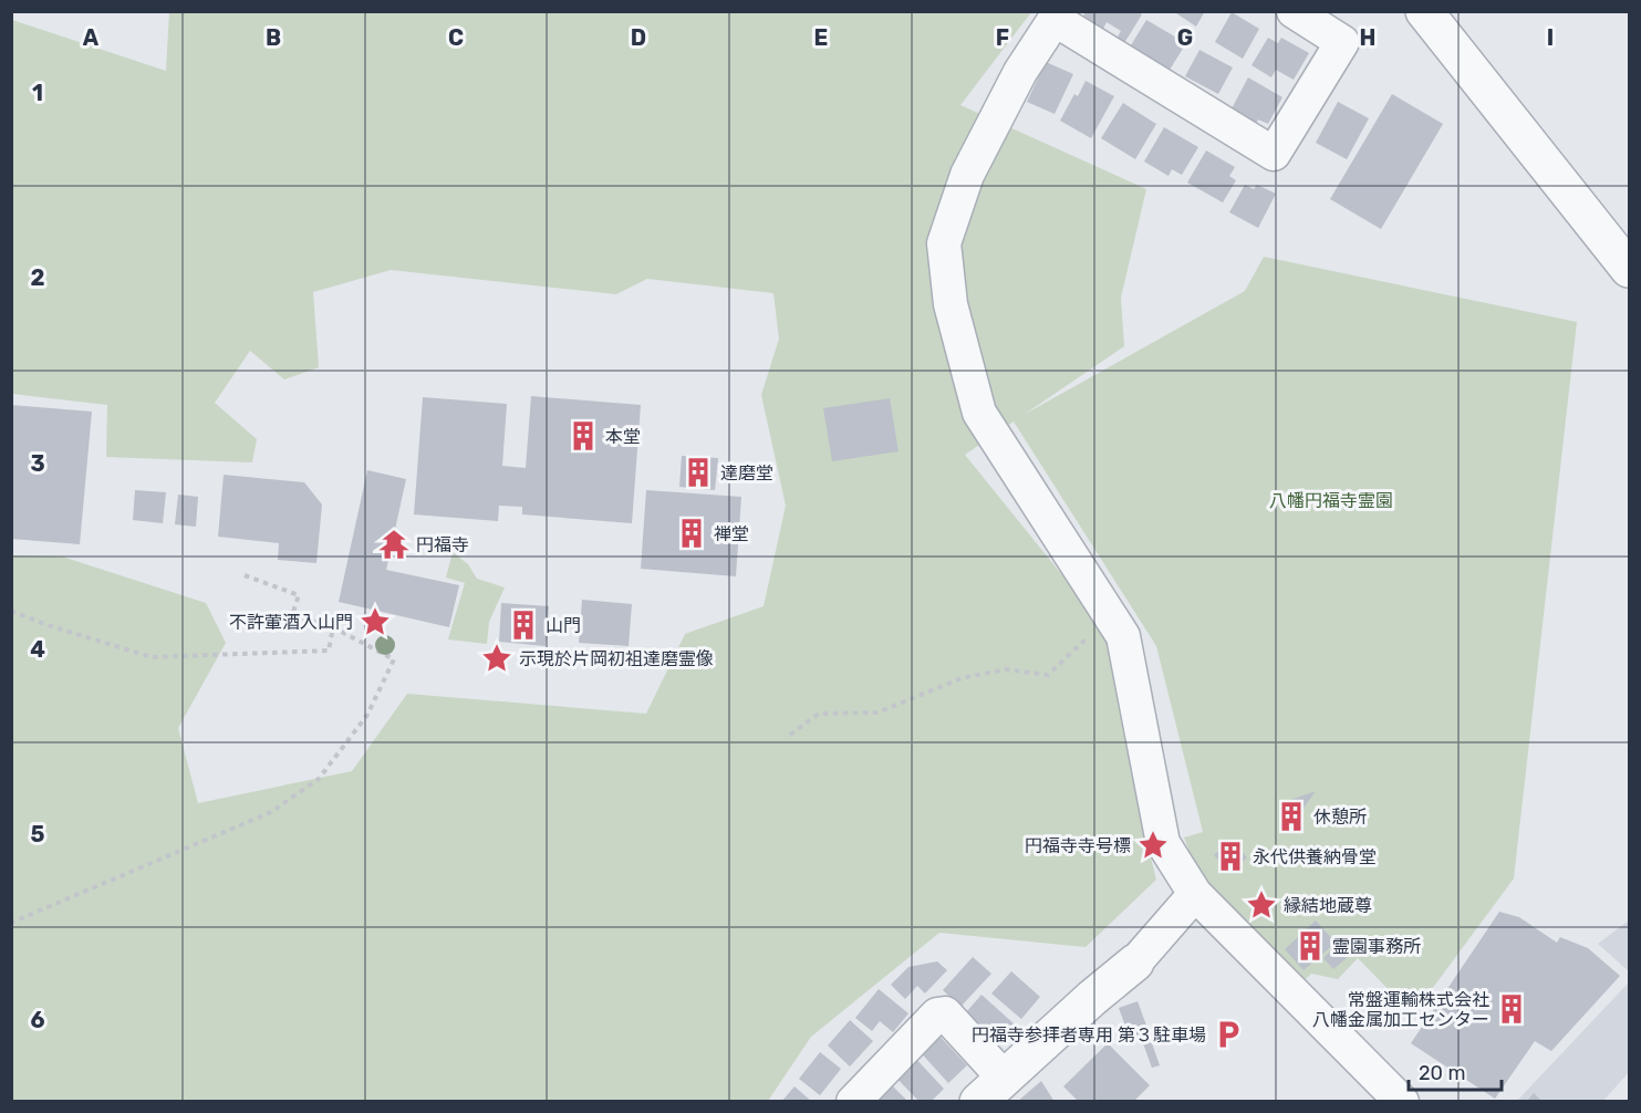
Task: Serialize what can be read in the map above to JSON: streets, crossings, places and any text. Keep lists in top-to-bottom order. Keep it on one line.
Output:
{"parks":["八幡円福寺霊園"],"places":{"building":["本堂","達磨堂","禅堂","山門","休憩所","永代供養納骨堂","霊園事務所","常盤運輸株式会社 八幡金属加工センター"],"temple":["円福寺"],"place":["不許葷酒入山門","示現於片岡初祖達磨霊像","円福寺寺号標","縁結地蔵尊"],"parking":["円福寺参拝者専用 第３駐車場"]},"scale_bar":"20 m","grid":{"columns":["A","B","C","D","E","F","G","H","I"],"rows":["1","2","3","4","5","6"]}}
